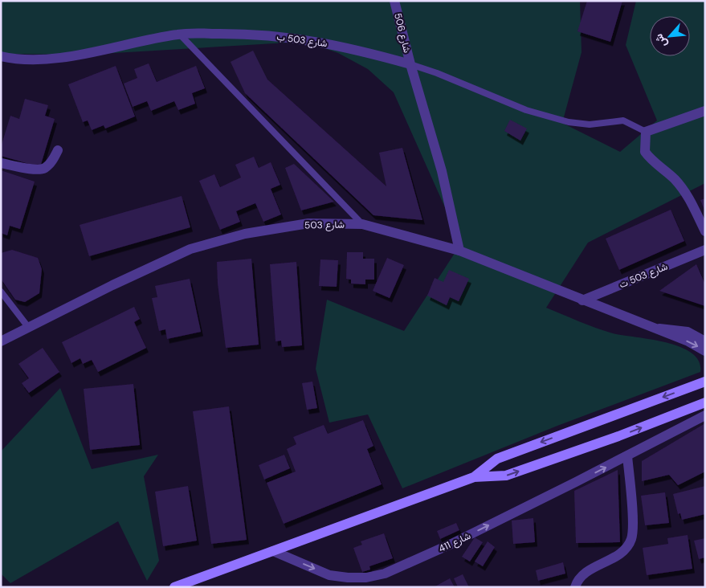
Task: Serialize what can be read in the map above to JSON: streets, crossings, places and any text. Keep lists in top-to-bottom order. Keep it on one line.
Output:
{"streets":{"street":["شارع 506","شارع 503 ب","شارع 503","شارع 503 ت","شارع 411"]},"crossings":[["شارع 506","شارع 503 ب"],["شارع 503","شارع 503 ت"]],"one_way":["شارع 411"],"north":"bottom left"}
